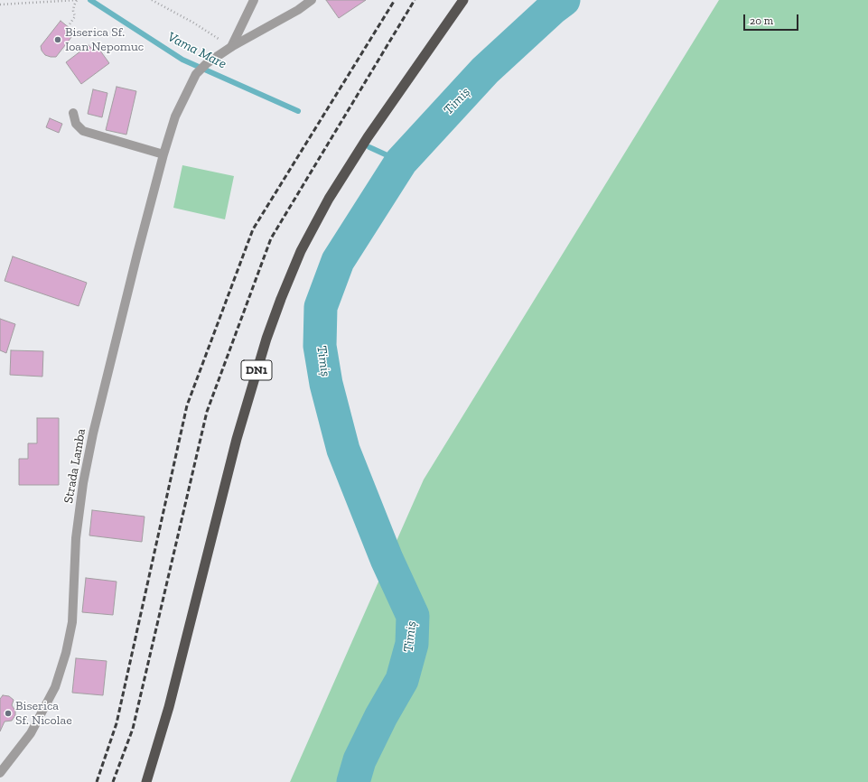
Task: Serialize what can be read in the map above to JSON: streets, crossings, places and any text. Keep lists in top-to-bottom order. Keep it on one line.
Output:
{"streets":{"highway":["DN1"],"street":["Strada Lamba"]},"water":["Vama Mare","Timiș"],"places":["Biserica Sf. Ioan Nepomuc","Biserica Sf. Nicolae"],"scale_bar":"20 m"}
